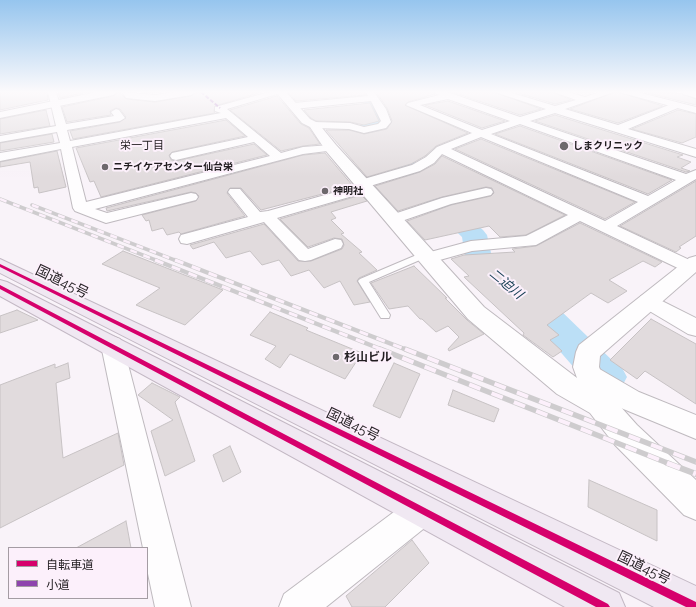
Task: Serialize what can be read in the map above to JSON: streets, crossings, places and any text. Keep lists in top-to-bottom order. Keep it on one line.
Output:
{"streets":{"highway":["国道45号"]},"districts":["栄一丁目"],"water":["二迫川"],"places":["しまクリニック","ニチイケアセンター仙台栄","神明社","杉山ビル"],"legend":["自転車道","小道"]}
